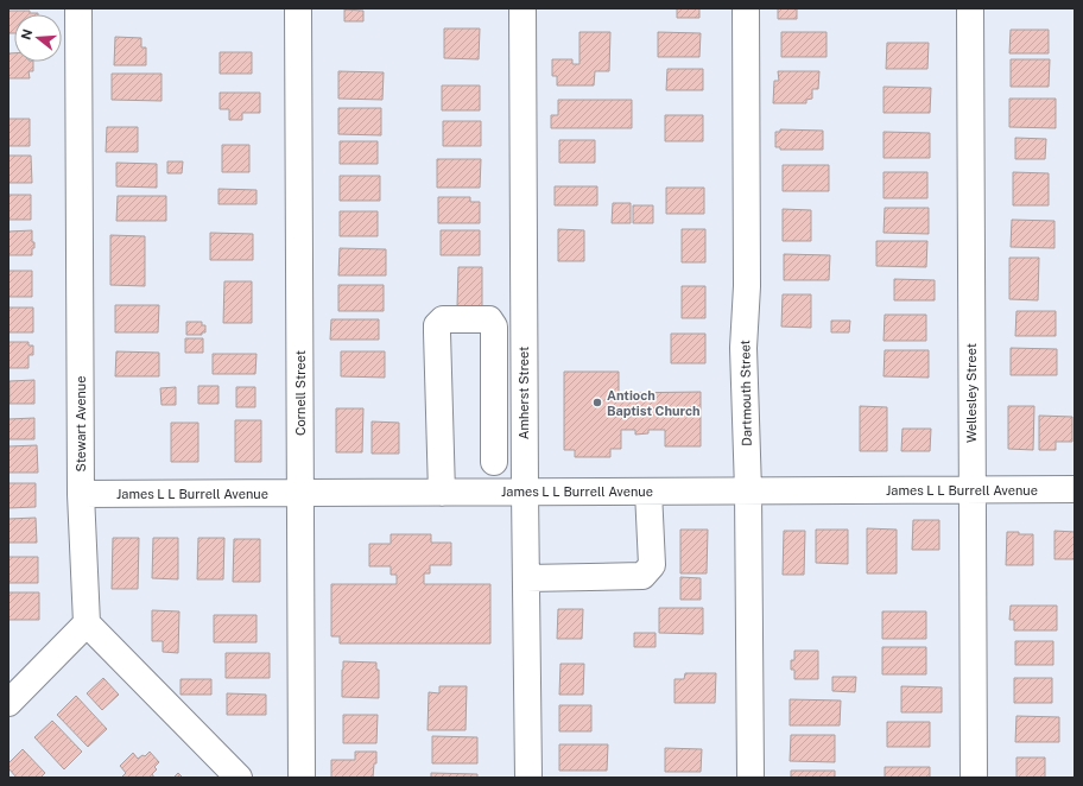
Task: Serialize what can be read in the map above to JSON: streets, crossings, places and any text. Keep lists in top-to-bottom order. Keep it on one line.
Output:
{"streets":{"street":["Cornell Street","Amherst Street","Dartmouth Street","Wellesley Street","Stewart Avenue","James L L Burrell Avenue"]},"crossings":[["Cornell Street","James L L Burrell Avenue"],["Amherst Street","James L L Burrell Avenue"],["Dartmouth Street","James L L Burrell Avenue"],["Wellesley Street","James L L Burrell Avenue"],["Stewart Avenue","James L L Burrell Avenue"]],"places":["Antioch Baptist Church"],"north":"left"}
